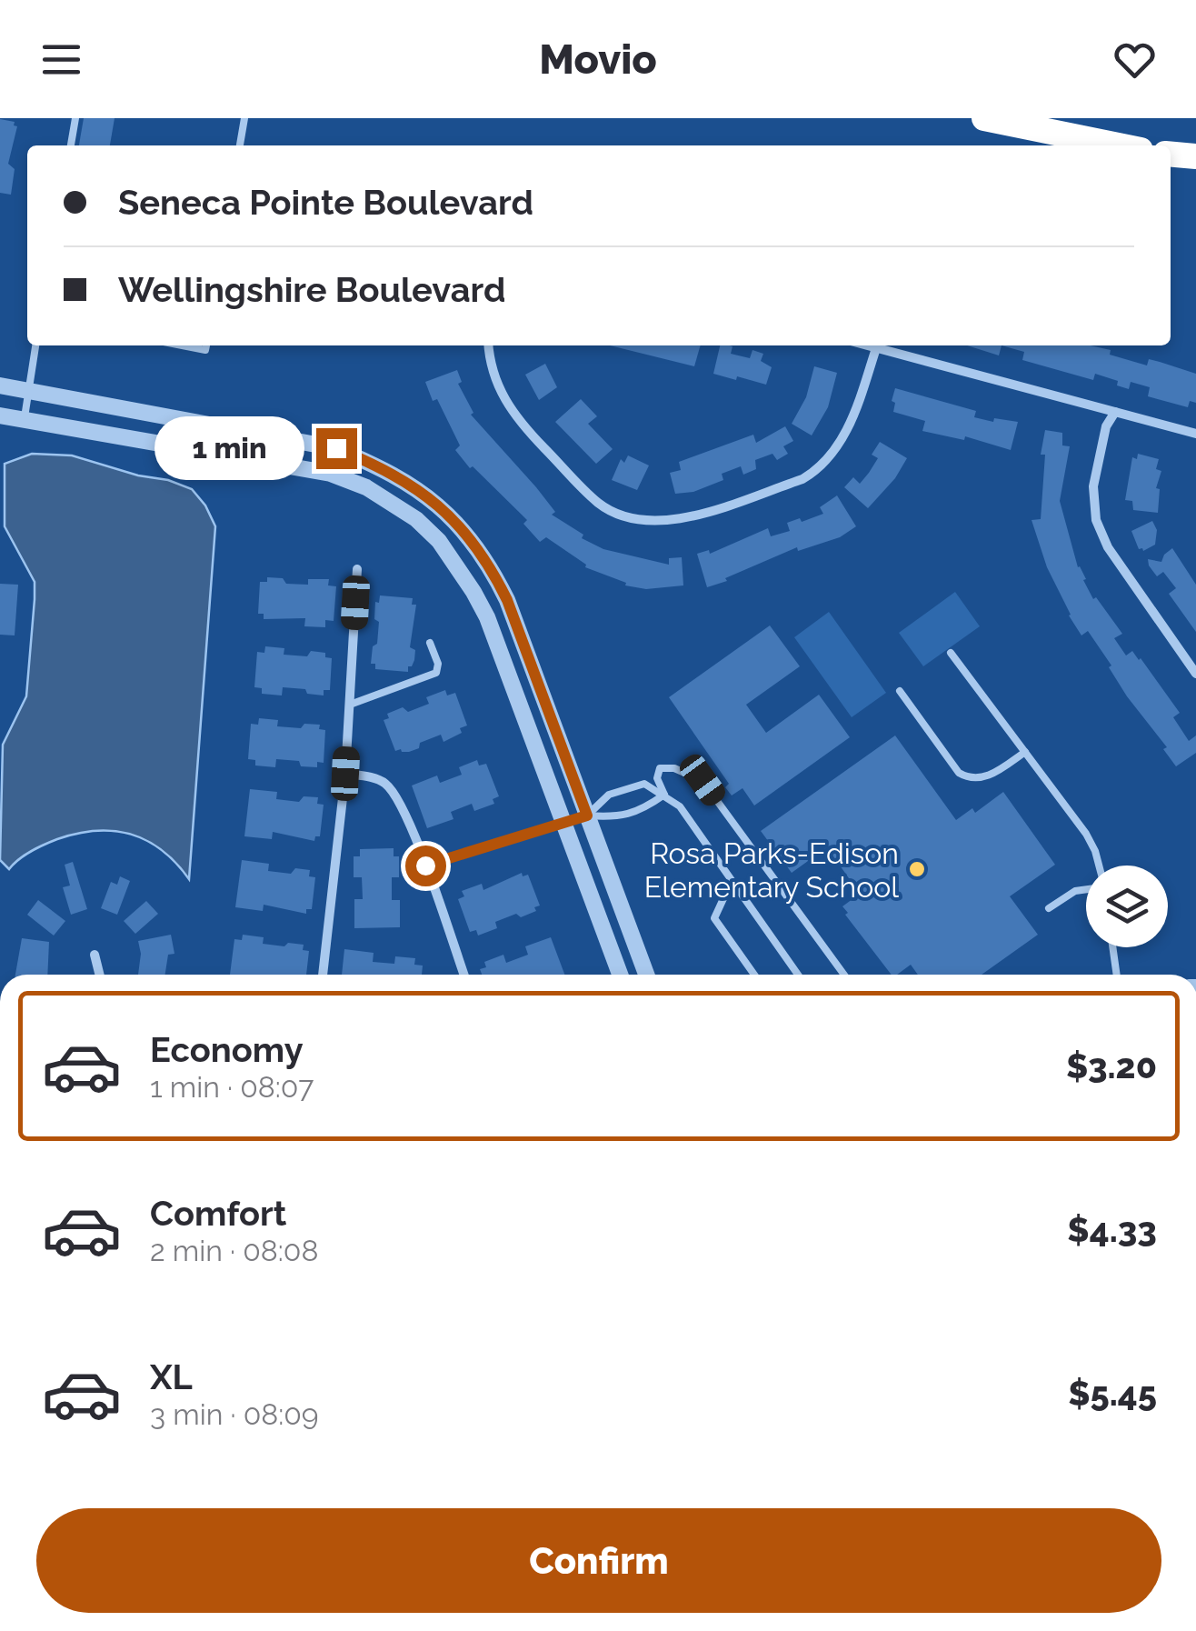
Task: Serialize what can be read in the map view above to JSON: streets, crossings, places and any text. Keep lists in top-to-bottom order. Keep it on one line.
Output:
{"places":["Rosa Parks-Edison Elementary School"],"page":{"header":"Movio","banner":["Seneca Pointe Boulevard","Wellingshire Boulevard"],"bubble":"1 min","list":[{"name":"Economy","note":"1 min · 08:07","value":"$3.20"},{"name":"Comfort","note":"2 min · 08:08","value":"$4.33"},{"name":"XL","note":"3 min · 08:09","value":"$5.45"}],"buttons":"Confirm"}}
